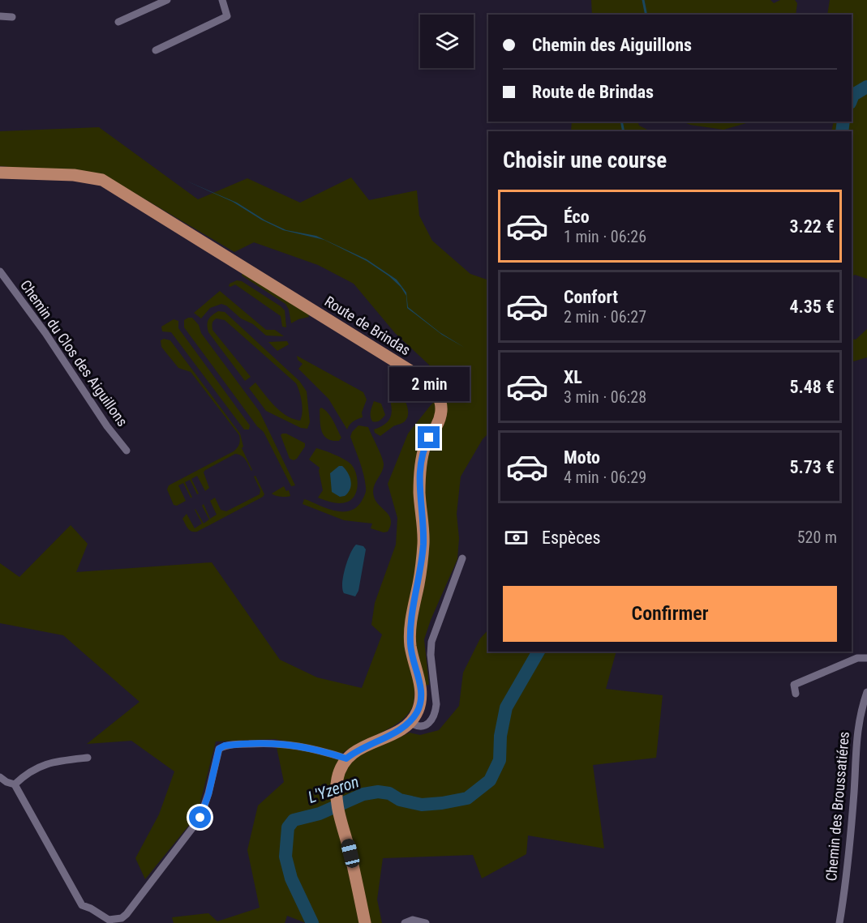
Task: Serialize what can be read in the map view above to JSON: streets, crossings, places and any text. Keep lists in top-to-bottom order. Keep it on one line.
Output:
{"streets":{"main road":["Route de Brindas"],"street":["Chemin du Clos des Aiguillons","Chemin des Broussatiéres"]},"water":["L'Yzeron"],"page":{"banner":["Chemin des Aiguillons","Route de Brindas"],"heading":"Choisir une course","list":[{"name":"Éco","note":"1 min · 06:26","value":"3.22 €"},{"name":"Confort","note":"2 min · 06:27","value":"4.35 €"},{"name":"XL","note":"3 min · 06:28","value":"5.48 €"},{"name":"Moto","note":"4 min · 06:29","value":"5.73 €"}],"bubble":"2 min","pay":["Espèces","520 m"],"buttons":"Confirmer"}}
